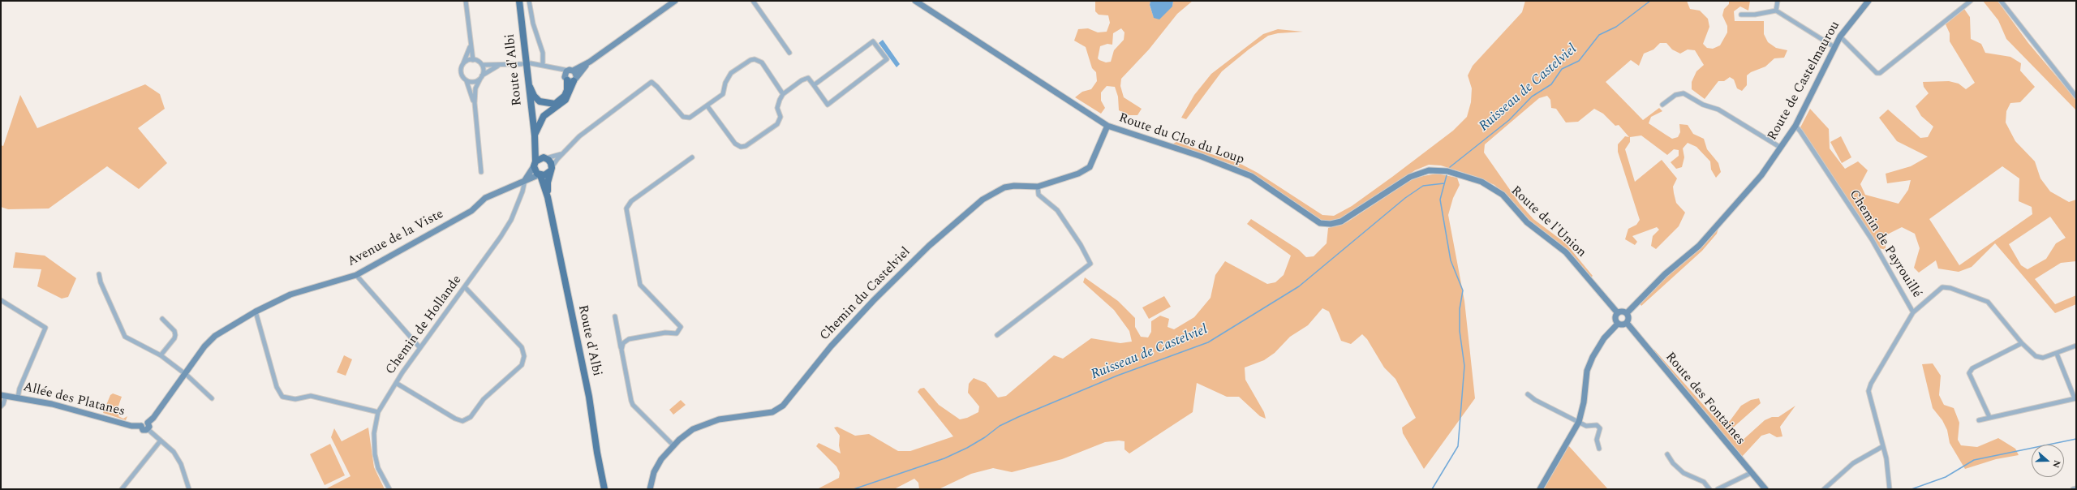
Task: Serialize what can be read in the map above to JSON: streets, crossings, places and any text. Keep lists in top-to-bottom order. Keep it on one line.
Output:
{"streets":{"main road":["Route d'Albi"],"street":["Route de Castelmaurou","Route du Clos du Loup","Route de l'Union","Avenue de la Viste","Chemin de Payrouillé","Chemin du Castelviel","Chemin de Hollande","Route des Fontaines","Allée des Platanes"]},"crossings":[["Route d'Albi","Avenue de la Viste"],["Route de Castelmaurou","Route de l'Union"],["Route de Castelmaurou","Chemin de Payrouillé"],["Route de Castelmaurou","Route des Fontaines"],["Route du Clos du Loup","Route de l'Union"],["Route du Clos du Loup","Chemin du Castelviel"],["Route de l'Union","Route des Fontaines"],["Avenue de la Viste","Chemin de Hollande"],["Avenue de la Viste","Allée des Platanes"]],"water":["Ruisseau de Castelviel"],"north":"right"}
